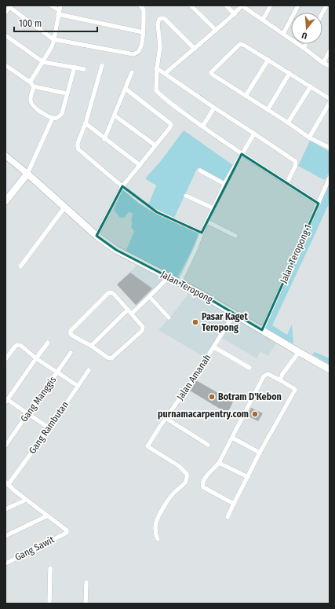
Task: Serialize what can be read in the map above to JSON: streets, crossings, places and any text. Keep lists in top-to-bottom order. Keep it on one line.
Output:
{"streets":{"main road":["Jalan Teropong"],"street":["Jalan Teropong 1","Jalan Amanah","Gang Manggis","Gang Rambutan","Gang Sawit"]},"crossings":[["Jalan Teropong 1","Jalan Teropong"],["Jalan Teropong","Jalan Amanah"]],"places":["Pasar Kaget Teropong","Botram D'Kebon","purnamacarpentry.com"],"scale_bar":"100 m","north":"bottom"}
